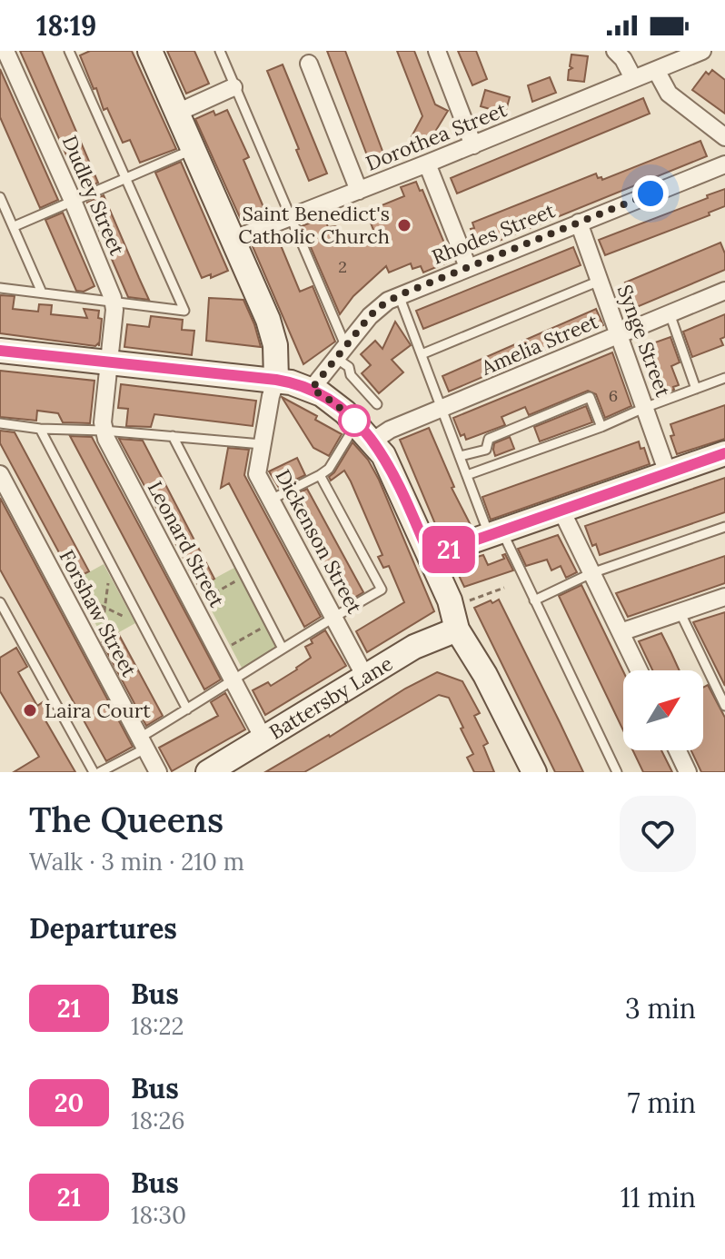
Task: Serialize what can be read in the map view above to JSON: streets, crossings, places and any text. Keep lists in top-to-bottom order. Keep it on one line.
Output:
{"streets":{"street":["Dorothea Street","Dudley Street","Rhodes Street","Synge Street","Amelia Street","Dickenson Street","Leonard Street","Forshaw Street","Battersby Lane"]},"crossings":[["Rhodes Street","Synge Street"],["Synge Street","Amelia Street"],["Dickenson Street","Battersby Lane"],["Leonard Street","Battersby Lane"]],"places":["Saint Benedict's Catholic Church","Laira Court"],"lines":["bus line 21"],"house_numbers":["2","6"],"north":"top right","page":{"status":"18:19","on_map":"21","heading":[["The Queens","Walk · 3 min · 210 m"],"Departures"],"list":[{"mark":"21","name":"Bus","note":"18:22","value":"3 min"},{"mark":"20","name":"Bus","note":"18:26","value":"7 min"},{"mark":"21","name":"Bus","note":"18:30","value":"11 min"}]}}
